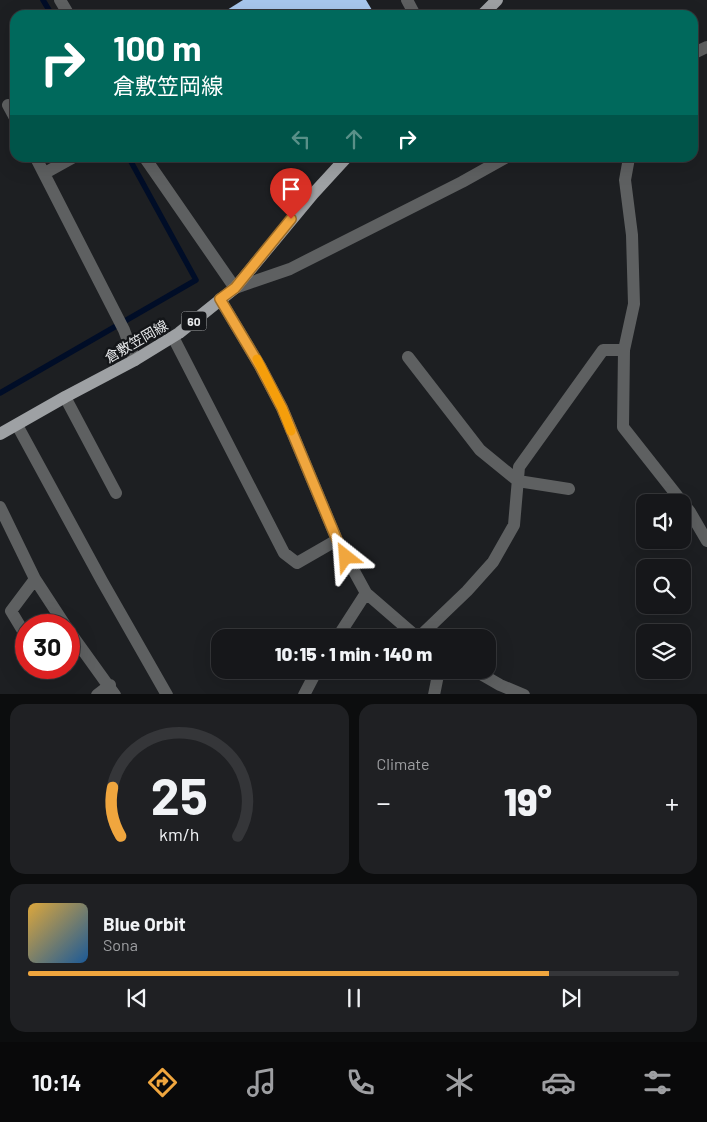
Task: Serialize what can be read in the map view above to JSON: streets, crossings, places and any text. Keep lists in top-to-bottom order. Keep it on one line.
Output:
{"streets":{"main road":["60","倉敷笠岡線"]},"page":{"turn":["100 m","倉敷笠岡線"],"limit":"30","trip":"10:15 · 1 min · 140 m","tile":"Climate","heat":["−","19°","+"],"song":["Blue Orbit","Sona"],"tabs":"10:14","gauge":["25","km/h"]}}
